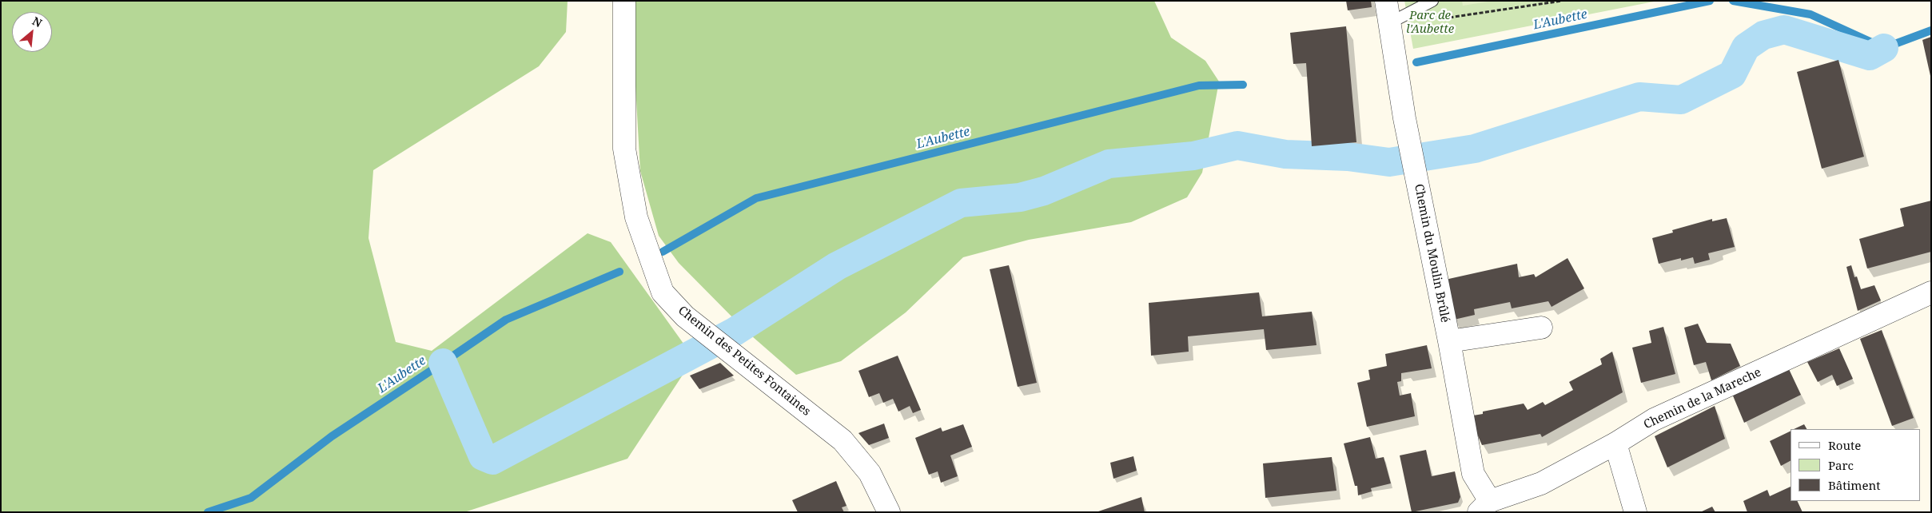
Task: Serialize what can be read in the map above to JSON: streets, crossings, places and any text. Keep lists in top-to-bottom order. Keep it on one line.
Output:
{"streets":{"street":["Chemin du Moulin Brûlé","Chemin des Petites Fontaines","Chemin de la Mareche"]},"crossings":[["Chemin du Moulin Brûlé","Chemin de la Mareche"]],"water":["L'Aubette"],"parks":["Parc de l'Aubette"],"legend":["Route","Parc","Bâtiment"],"north":"top right"}
